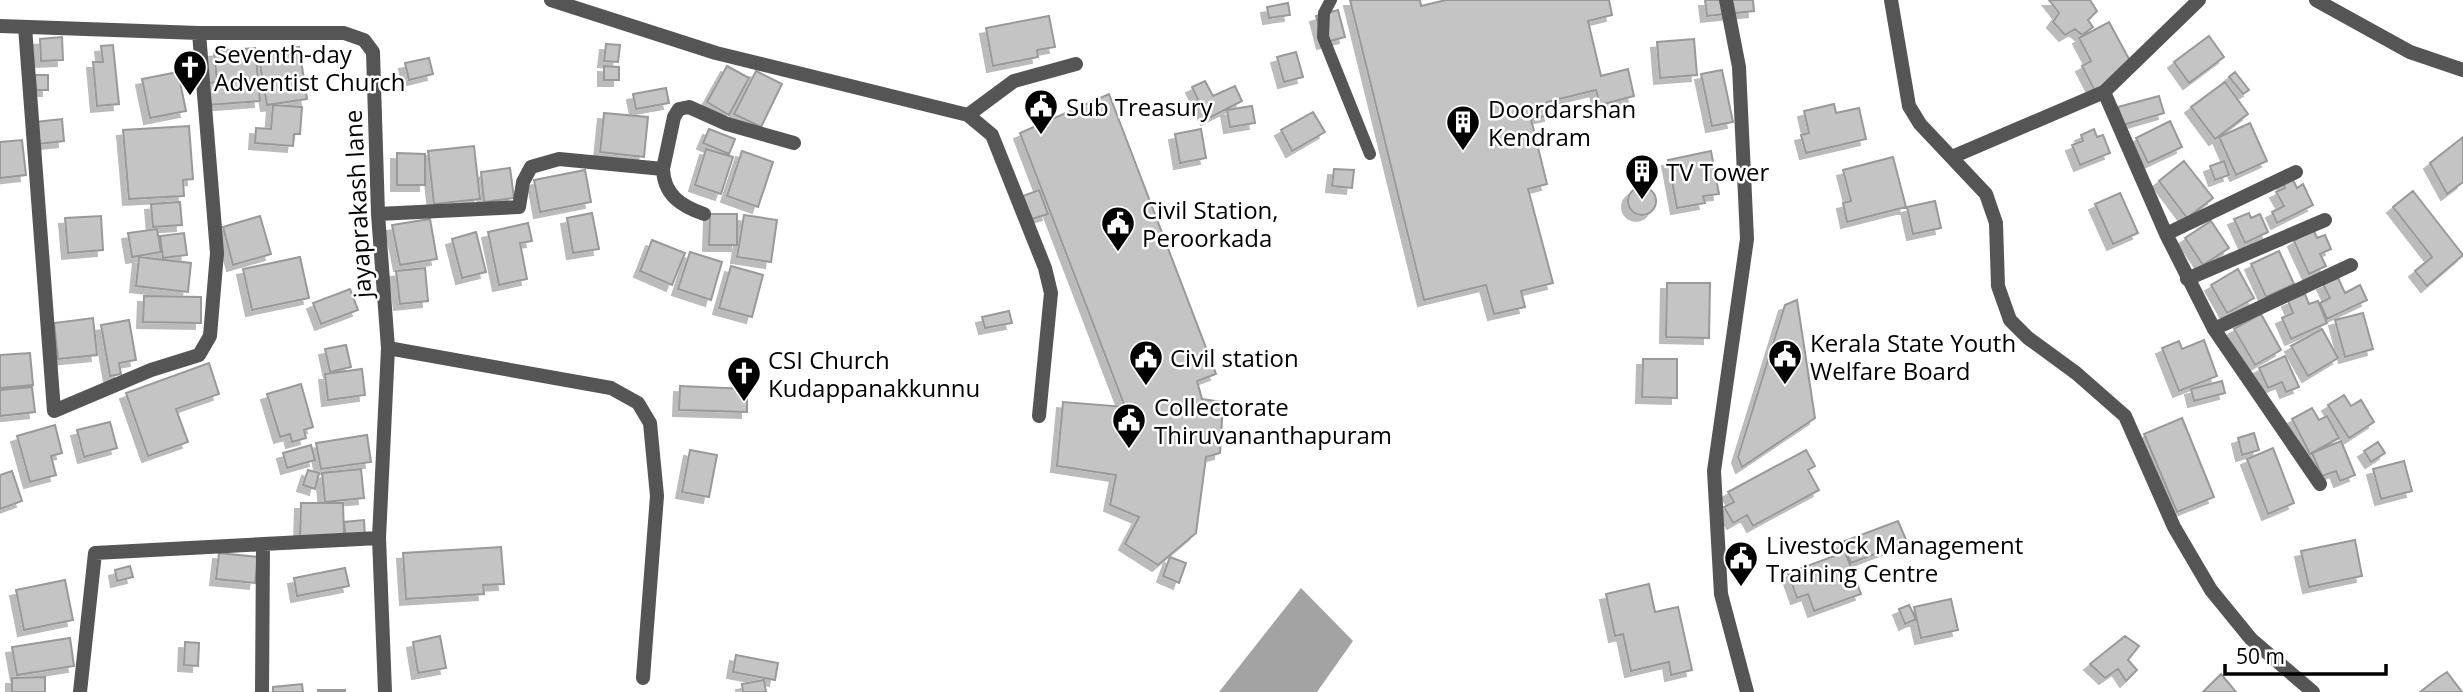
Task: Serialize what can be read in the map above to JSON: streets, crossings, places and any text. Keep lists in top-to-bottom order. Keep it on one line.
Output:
{"streets":{"street":["jayaprakash lane"]},"places":{"church":["Seventh-day Adventist Church","CSI Church Kudappanakkunnu"],"public building":["Sub Treasury","Civil Station, Peroorkada","Kerala State Youth Welfare Board","Civil station","Collectorate Thiruvananthapuram","Livestock Management Training Centre"],"building":["Doordarshan Kendram","TV Tower"]},"scale_bar":"50 m"}
